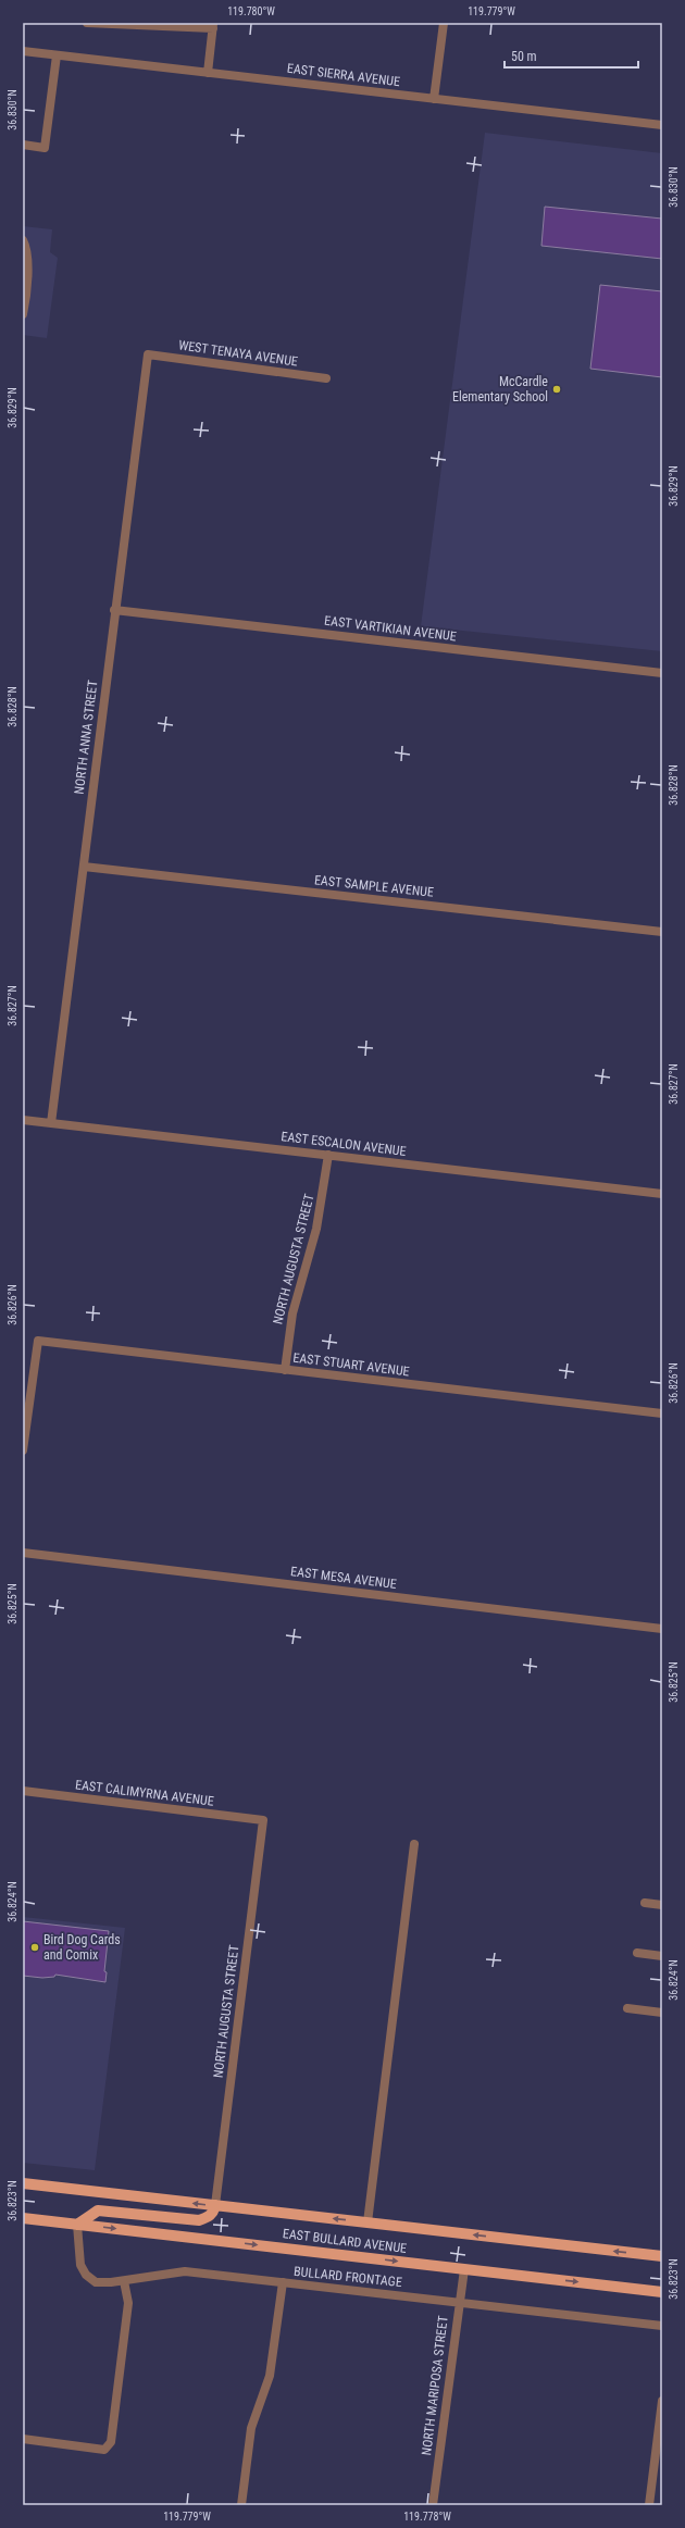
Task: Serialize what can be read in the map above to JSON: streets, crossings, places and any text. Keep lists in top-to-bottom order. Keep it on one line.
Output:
{"streets":{"main road":["EAST BULLARD AVENUE"],"street":["EAST SIERRA AVENUE","WEST TENAYA AVENUE","EAST VARTIKIAN AVENUE","NORTH ANNA STREET","EAST SAMPLE AVENUE","EAST ESCALON AVENUE","NORTH AUGUSTA STREET","EAST STUART AVENUE","EAST MESA AVENUE","EAST CALIMYRNA AVENUE","BULLARD FRONTAGE","NORTH MARIPOSA STREET"]},"crossings":[["WEST TENAYA AVENUE","NORTH ANNA STREET"],["EAST VARTIKIAN AVENUE","NORTH ANNA STREET"],["NORTH ANNA STREET","EAST SAMPLE AVENUE"],["NORTH ANNA STREET","EAST ESCALON AVENUE"],["EAST ESCALON AVENUE","NORTH AUGUSTA STREET"],["NORTH AUGUSTA STREET","EAST STUART AVENUE"],["NORTH AUGUSTA STREET","EAST CALIMYRNA AVENUE"],["NORTH AUGUSTA STREET","EAST BULLARD AVENUE"],["EAST BULLARD AVENUE","BULLARD FRONTAGE"],["EAST BULLARD AVENUE","NORTH MARIPOSA STREET"],["BULLARD FRONTAGE","NORTH MARIPOSA STREET"]],"places":["McCardle Elementary School","Bird Dog Cards and Comix"],"scale_bar":"50 m","coordinates":["119.780°W","119.779°W","36.830°N","36.829°N","36.828°N","36.827°N","36.826°N","36.825°N","36.824°N","36.823°N","119.778°W"]}
